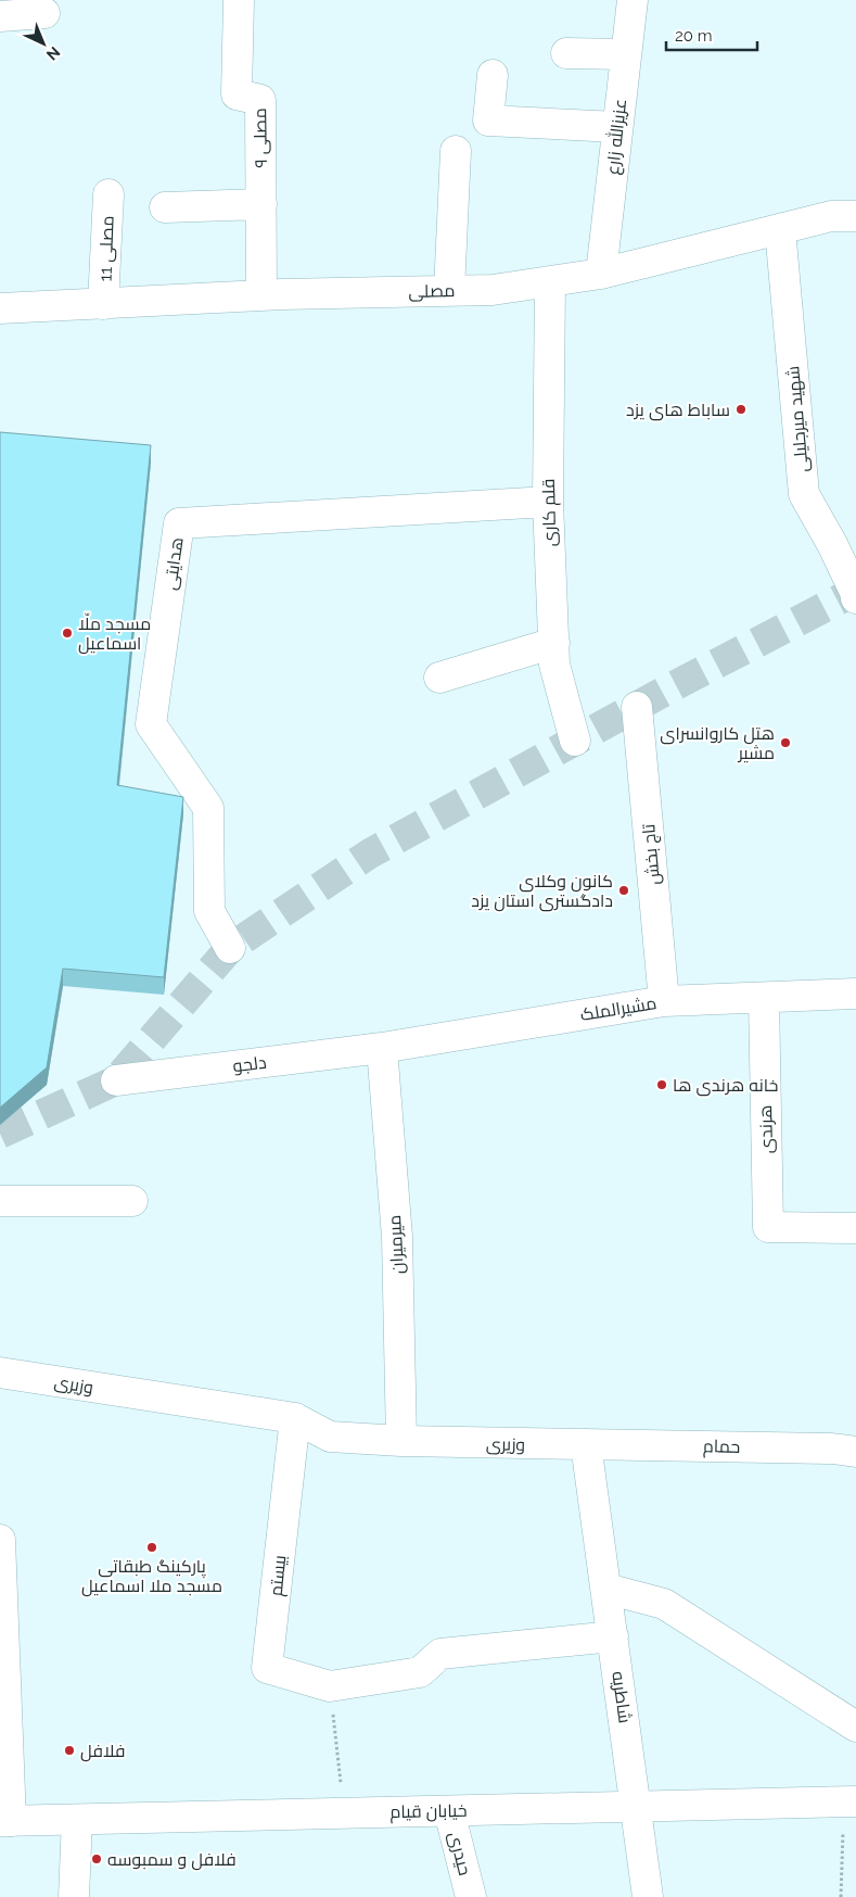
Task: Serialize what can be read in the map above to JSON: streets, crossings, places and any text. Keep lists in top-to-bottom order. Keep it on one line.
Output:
{"streets":{"street":["عزیزالله زارع","مصلی ۹","مصلی 11","مصلی","شهید میرجلیلی","قلم کاری","هدایتی","تاج بخش","مشیرالملک","دلجو","هرندی","میرمیران","وزیری","حمام","بیستم","شاطریه","خیابان قیام","حیدری"]},"crossings":[["عزیزالله زارع","مصلی"],["مصلی ۹","مصلی"],["مصلی 11","مصلی"],["مصلی","شهید میرجلیلی"],["مصلی","قلم کاری"],["قلم کاری","هدایتی"],["تاج بخش","مشیرالملک"],["مشیرالملک","دلجو"],["مشیرالملک","هرندی"],["مشیرالملک","میرمیران"],["دلجو","میرمیران"],["میرمیران","وزیری"],["وزیری","حمام"],["وزیری","بیستم"],["شاطریه","خیابان قیام"],["خیابان قیام","حیدری"]],"places":["ساباط های یزد","مسجد ملّا اسماعیل","هتل کاروانسرای مشیر","کانون وکلای دادگستری استان یزد","خانه هرندی ها","پارکینگ طبقاتی مسجد ملا اسماعیل","فلافل","فلافل و سمبوسه"],"scale_bar":"20 m","north":"bottom right"}
